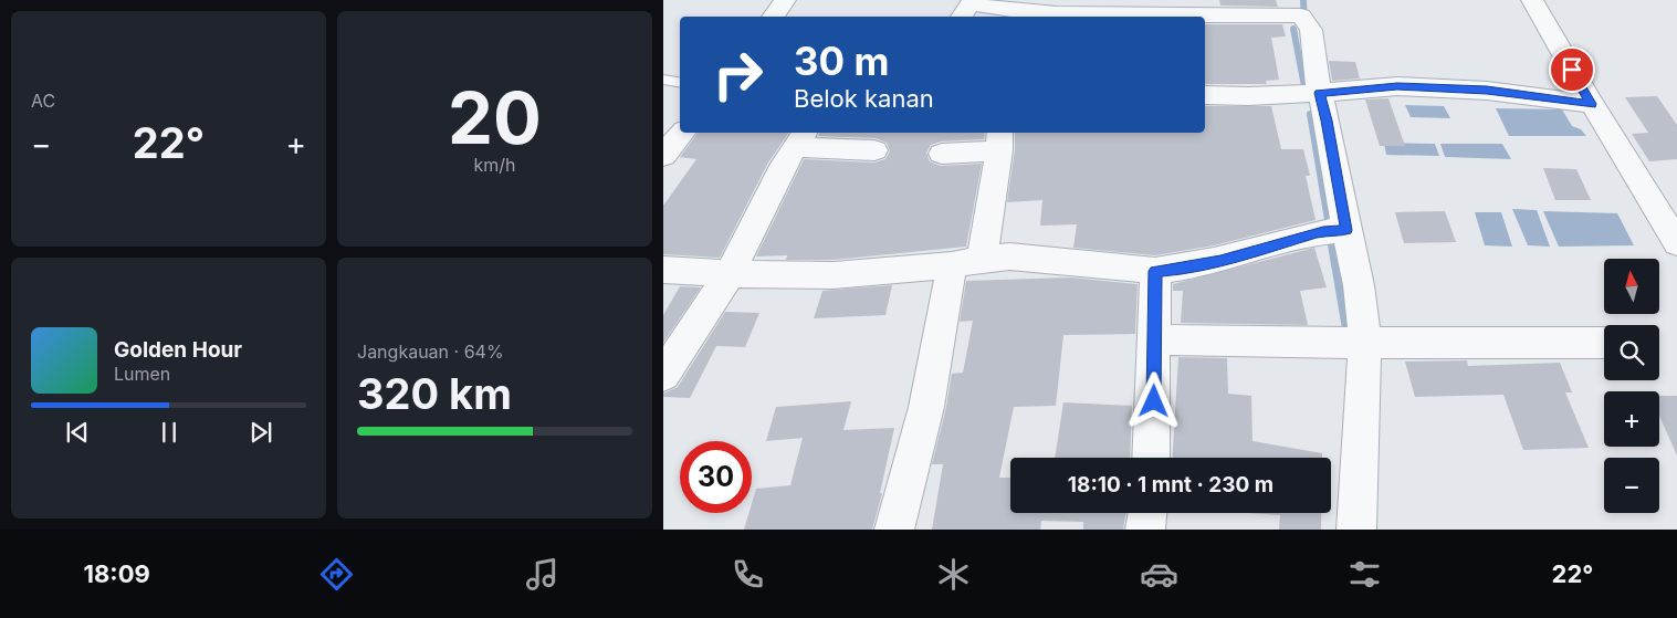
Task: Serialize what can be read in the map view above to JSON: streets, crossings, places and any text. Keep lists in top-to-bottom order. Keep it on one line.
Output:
{"north":"top","page":{"tile":["AC",["20","km/h"],["Jangkauan · 64%","320 km"]],"turn":["30 m","Belok kanan"],"heat":["−","22°","+"],"map_buttons":["+","−"],"song":["Golden Hour","Lumen"],"limit":"30","trip":"18:10 · 1 mnt · 230 m","tabs":["18:09","22°"]}}
